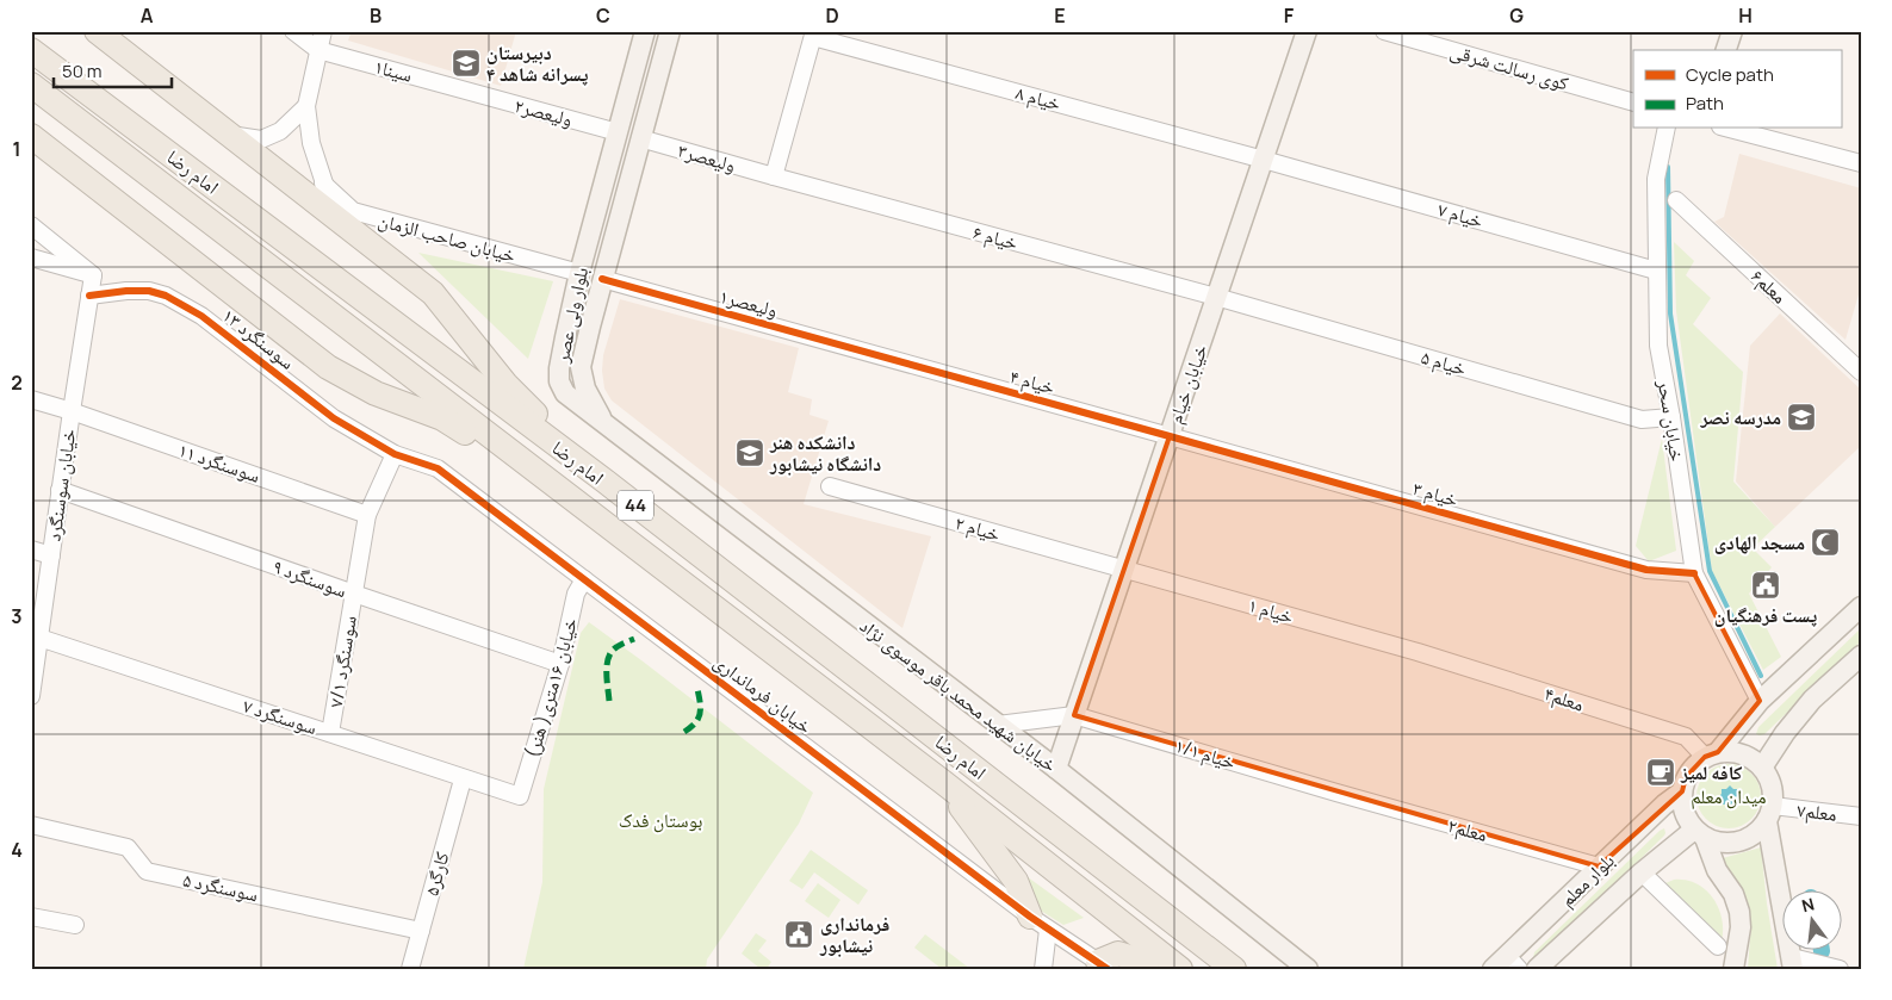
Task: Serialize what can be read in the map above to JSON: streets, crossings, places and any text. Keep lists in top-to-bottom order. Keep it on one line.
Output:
{"streets":{"highway":["امام رضا","44"],"main road":["بلوار ولی عصر","خیابان خیام","خیابان شهید محمد باقر موسوی نژاد","بلوار معلم"],"street":["کوی رسالت شرقی","سینا۱","خیام ۸","ولیعصر۲","ولیعصر۳","خیام ۷","خیابان صاحب الزمان","خیام ۶","معلم۶","ولیعصر۱","سوسنگرد ۱۳","خیام ۵","خیام ۴","خیابان سحر","سوسنگرد ۱۱","خیابان سوسنگرد","خیام ۳","خیام ۲","سوسنگرد ۹","خیام ۱","سوسنگرد ۷/۱","خیابان ۱۶متری( هنر)","خیابان فرمانداری","معلم۴","سوسنگرد ۷","خیام ۱/۱","معلم۷","معلم۲","کارگر۵","سوسنگرد ۵"]},"crossings":[["سینا۱","ولیعصر۲"],["خیام ۸","خیام ۷"],["خیام ۸","خیابان خیام"],["ولیعصر۲","بلوار ولی عصر"],["ولیعصر۳","خیام ۶"],["ولیعصر۳","بلوار ولی عصر"],["خیام ۷","خیابان خیام"],["خیام ۷","خیابان سحر"],["خیابان صاحب الزمان","بلوار ولی عصر"],["خیام ۶","خیام ۵"],["خیام ۶","خیابان خیام"],["ولیعصر۱","بلوار ولی عصر"],["ولیعصر۱","خیام ۴"],["بلوار ولی عصر","خیابان شهید محمد باقر موسوی نژاد"],["سوسنگرد ۱۳","خیابان سوسنگرد"],["سوسنگرد ۱۳","سوسنگرد ۷/۱"],["سوسنگرد ۱۳","خیابان فرمانداری"],["خیام ۵","خیابان خیام"],["خیام ۵","خیابان سحر"],["خیام ۴","خیابان خیام"],["خیام ۴","خیام ۳"],["خیابان خیام","خیام ۳"],["خیابان خیام","خیام ۲"],["خیابان خیام","خیام ۱"],["خیابان خیام","خیابان شهید محمد باقر موسوی نژاد"],["خیابان خیام","خیام ۱/۱"],["خیابان سحر","خیام ۳"],["سوسنگرد ۱۱","خیابان سوسنگرد"],["سوسنگرد ۱۱","سوسنگرد ۷/۱"],["خیابان سوسنگرد","سوسنگرد ۹"],["خیابان سوسنگرد","سوسنگرد ۷"],["خیام ۲","خیام ۱"],["سوسنگرد ۹","سوسنگرد ۷/۱"],["سوسنگرد ۹","خیابان ۱۶متری( هنر)"],["خیام ۱","معلم۴"],["سوسنگرد ۷/۱","خیابان فرمانداری"],["سوسنگرد ۷/۱","سوسنگرد ۷"],["خیابان ۱۶متری( هنر)","خیابان فرمانداری"],["خیابان ۱۶متری( هنر)","سوسنگرد ۷"],["معلم۴","معلم۷"],["معلم۴","بلوار معلم"],["سوسنگرد ۷","کارگر۵"],["خیام ۱/۱","معلم۲"],["معلم۷","بلوار معلم"],["معلم۲","بلوار معلم"],["کارگر۵","سوسنگرد ۵"]],"parks":["میدان معلم","بوستان فدک"],"places":{"school or university":["دبیرستان پسرانه شاهد ۴","مدرسه نصر","دانشکده هنر دانشگاه نیشابور"],"mosque":["مسجد الهادی"],"public building":["پست فرهنگیان","فرمانداری نیشابور"],"cafe":["کافه لمیز"]},"legend":["Cycle path","Path"],"scale_bar":"50 m","north":"top","grid":{"columns":["A","B","C","D","E","F","G","H"],"rows":["1","2","3","4"]}}
